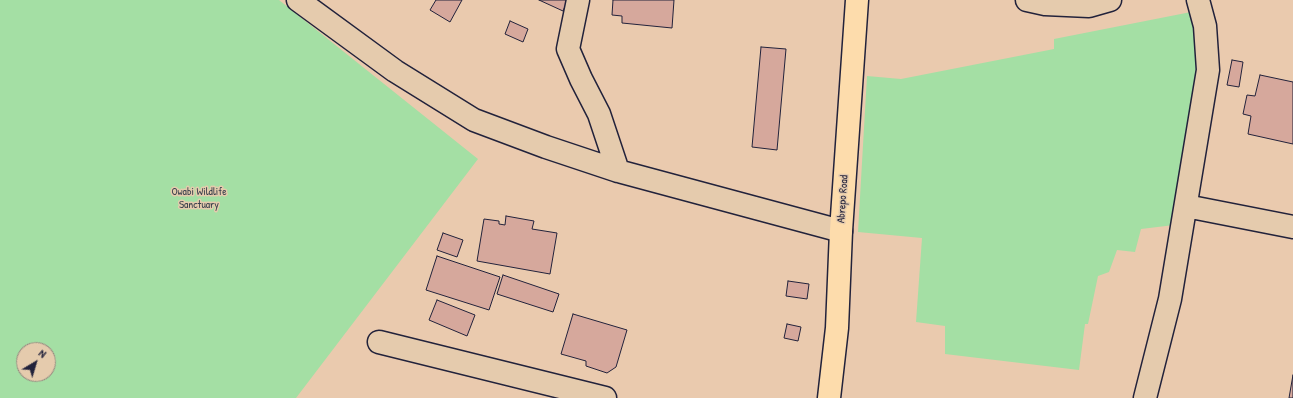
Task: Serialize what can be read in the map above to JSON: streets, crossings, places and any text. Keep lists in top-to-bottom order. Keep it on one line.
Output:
{"streets":{"main road":["Abrepo Road"]},"parks":["Owabi Wildlife Sanctuary"],"north":"top right"}
